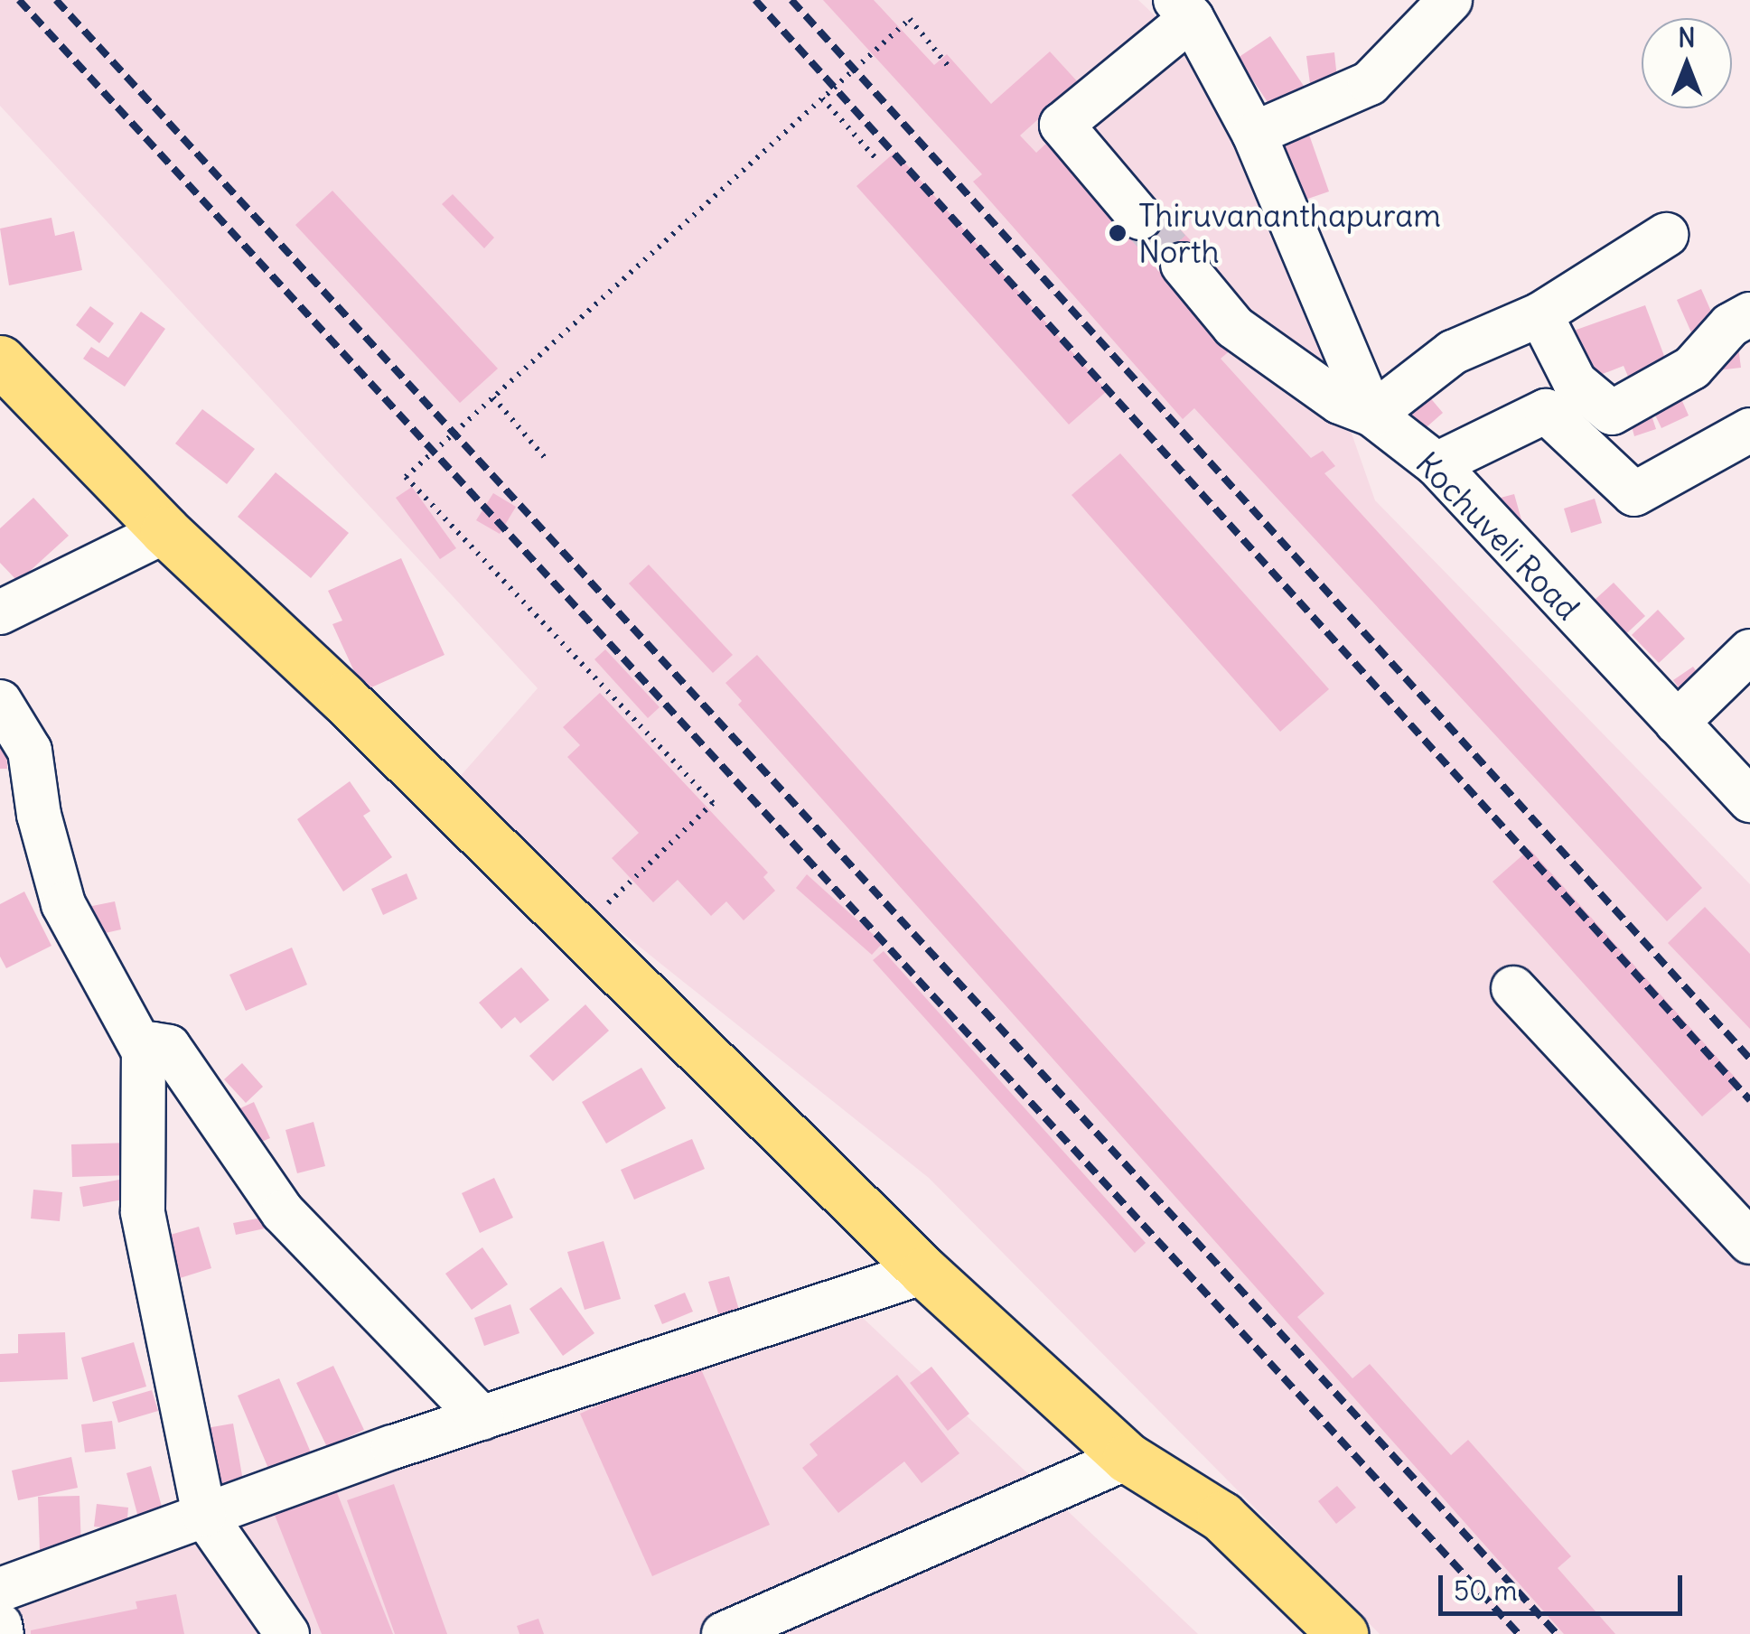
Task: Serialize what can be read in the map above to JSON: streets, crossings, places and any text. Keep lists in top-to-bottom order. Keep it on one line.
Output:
{"streets":{"street":["Kochuveli Road"]},"places":["Thiruvananthapuram North"],"scale_bar":"50 m","north":"top"}
